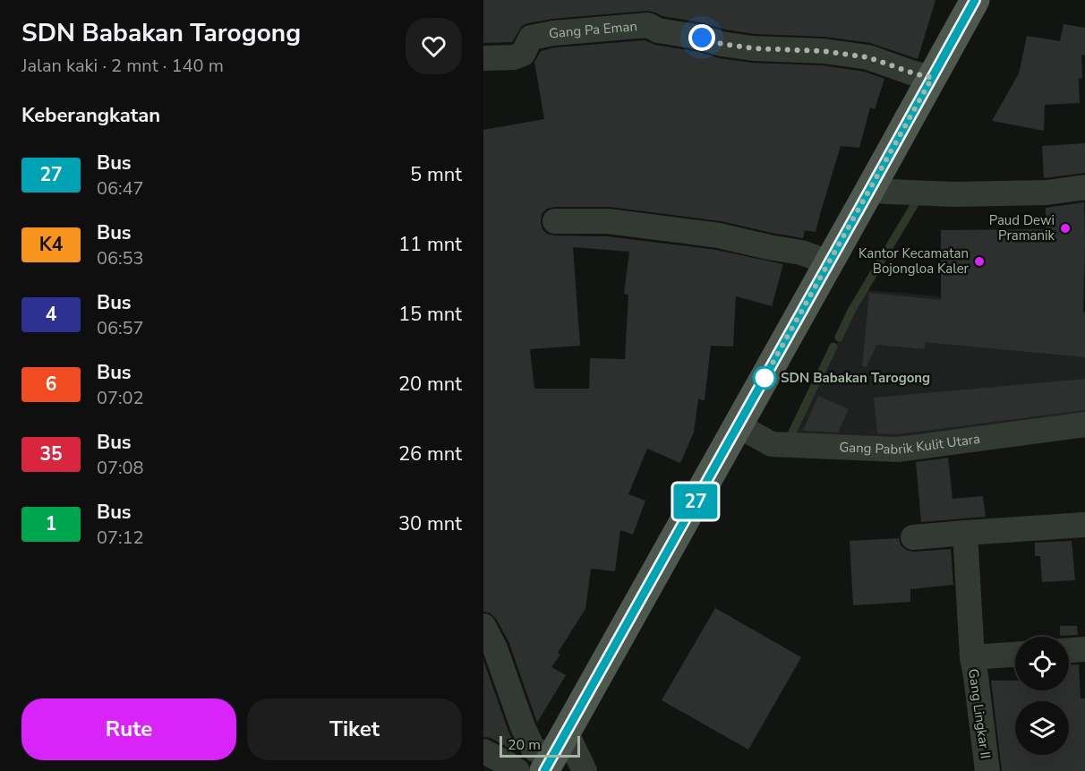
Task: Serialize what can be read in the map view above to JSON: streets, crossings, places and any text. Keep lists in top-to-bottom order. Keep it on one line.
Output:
{"streets":{"street":["Gang Pa Eman","Gang Pabrik Kulit Utara","Gang Lingkar II"]},"places":["Paud Dewi Pramanik","Kantor Kecamatan Bojongloa Kaler","SDN Babakan Tarogong"],"lines":["bus line 27"],"scale_bar":"20 m","page":{"heading":[["SDN Babakan Tarogong","Jalan kaki · 2 mnt · 140 m"],"Keberangkatan"],"on_map":"27","list":[{"mark":"27","name":"Bus","note":"06:47","value":"5 mnt"},{"mark":"K4","name":"Bus","note":"06:53","value":"11 mnt"},{"mark":"4","name":"Bus","note":"06:57","value":"15 mnt"},{"mark":"6","name":"Bus","note":"07:02","value":"20 mnt"},{"mark":"35","name":"Bus","note":"07:08","value":"26 mnt"},{"mark":"1","name":"Bus","note":"07:12","value":"30 mnt"}],"buttons":["Rute","Tiket"],"scale":"20 m"}}
